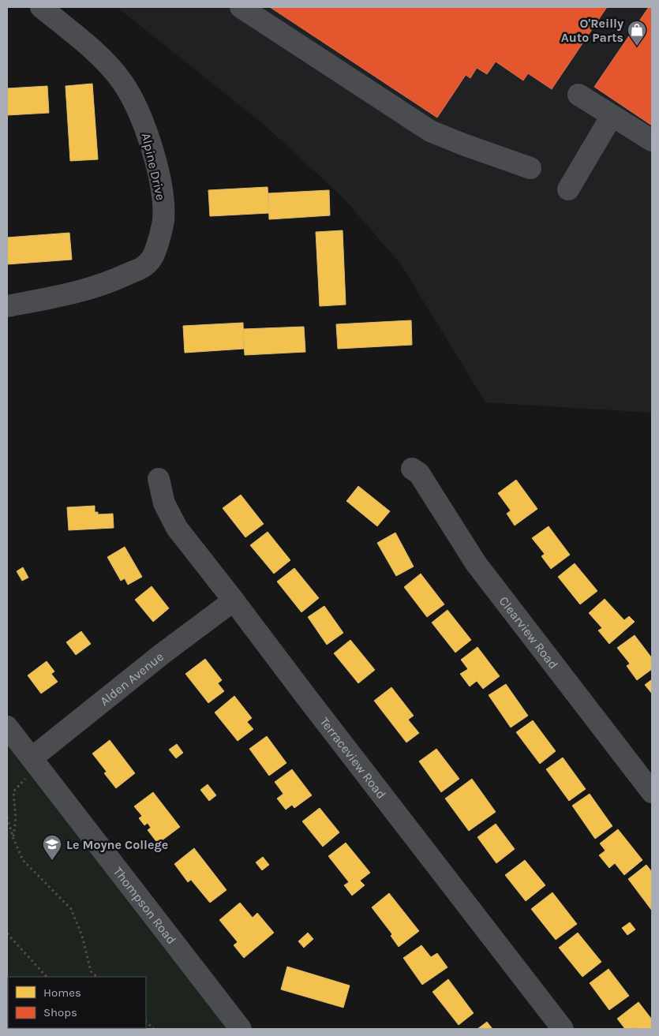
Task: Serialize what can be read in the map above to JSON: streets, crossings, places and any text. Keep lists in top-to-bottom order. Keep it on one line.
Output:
{"streets":{"street":["Alpine Drive","Clearview Road","Alden Avenue","Terraceview Road","Thompson Road"]},"crossings":[["Alden Avenue","Terraceview Road"],["Alden Avenue","Thompson Road"]],"places":{"shop":["O'Reilly Auto Parts"],"school or university":["Le Moyne College"]},"legend":["Homes","Shops"]}
